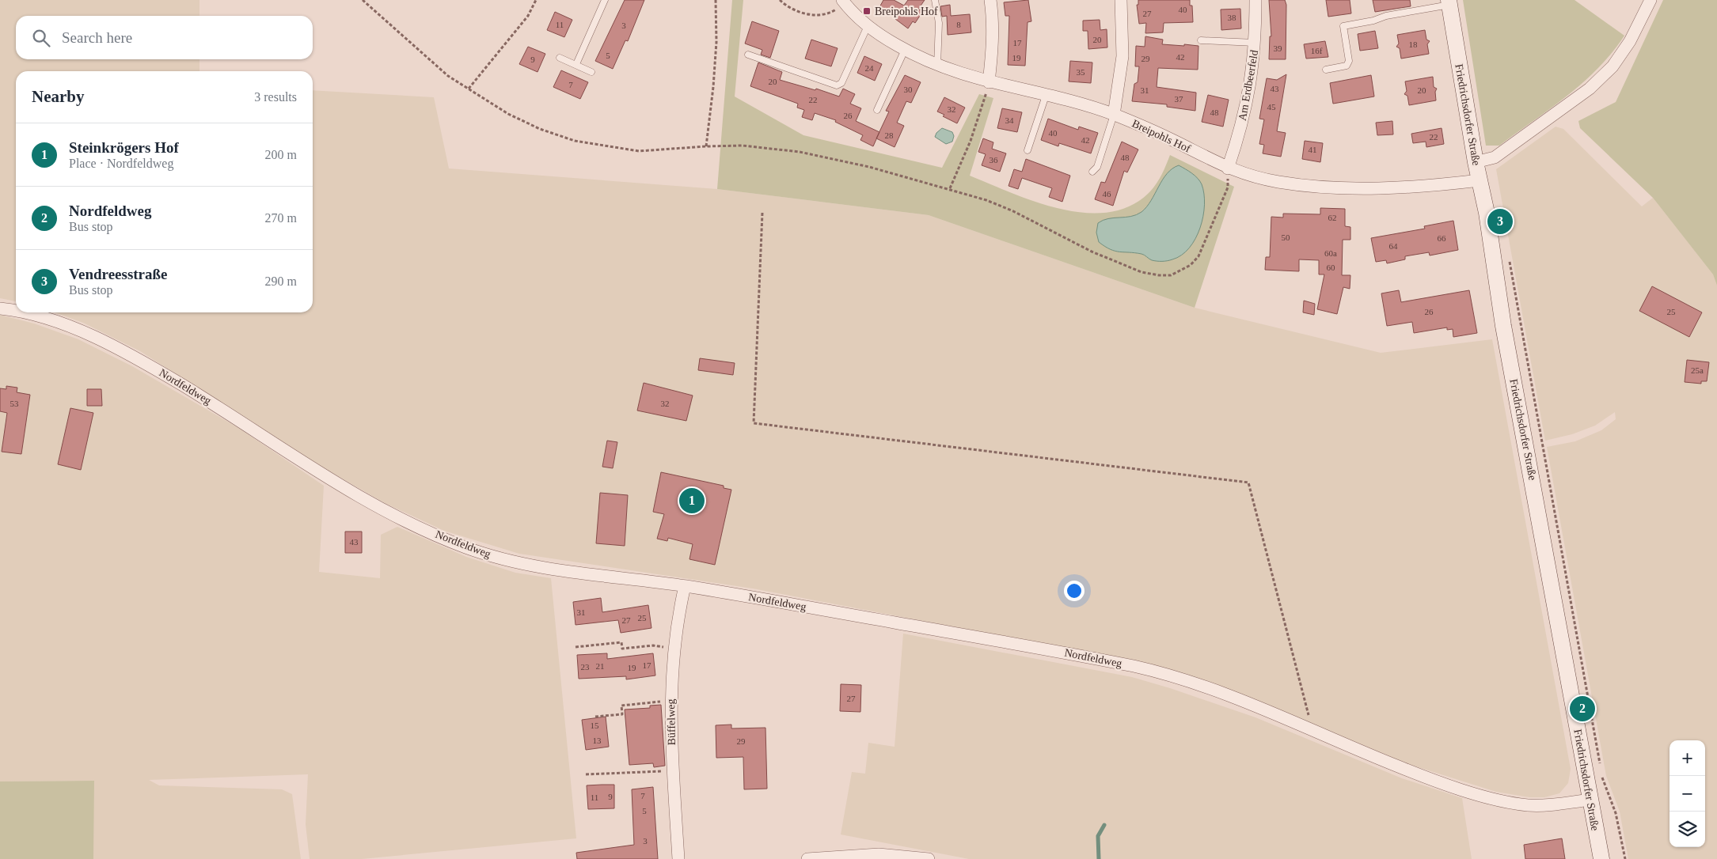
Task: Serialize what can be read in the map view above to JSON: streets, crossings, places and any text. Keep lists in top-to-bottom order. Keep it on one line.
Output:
{"streets":{"main road":["Friedrichsdorfer Straße"],"street":["Am Erdbeerfeld","Breipohls Hof","Nordfeldweg","Büffelweg"]},"crossings":[["Am Erdbeerfeld","Breipohls Hof"],["Friedrichsdorfer Straße","Breipohls Hof"],["Friedrichsdorfer Straße","Nordfeldweg"],["Nordfeldweg","Büffelweg"]],"places":{"transit":["Breipohls Hof"]},"house_numbers":["40","27","38","11","8","3","20","17","18","39","16f","5","42","19","29","9","24","35","20","7","43","30","31","20","37","22","45","32","48","26","34","40","28","22","42","41","48","36","46","62","50","66","64","60a","60","26","25","25a","53","32","43","31","25","27","17","21","23","19","27","15","13","29","7","9","11","5","3"],"page":{"search":"Search here","heading":["Nearby","3 results"],"list":[{"mark":"1","name":"Steinkrögers Hof","note":"Place · Nordfeldweg","value":"200 m"},{"mark":"2","name":"Nordfeldweg","note":"Bus stop","value":"270 m"},{"mark":"3","name":"Vendreesstraße","note":"Bus stop","value":"290 m"}],"pins":["3","1","2"],"map_buttons":["+","−"]}}
